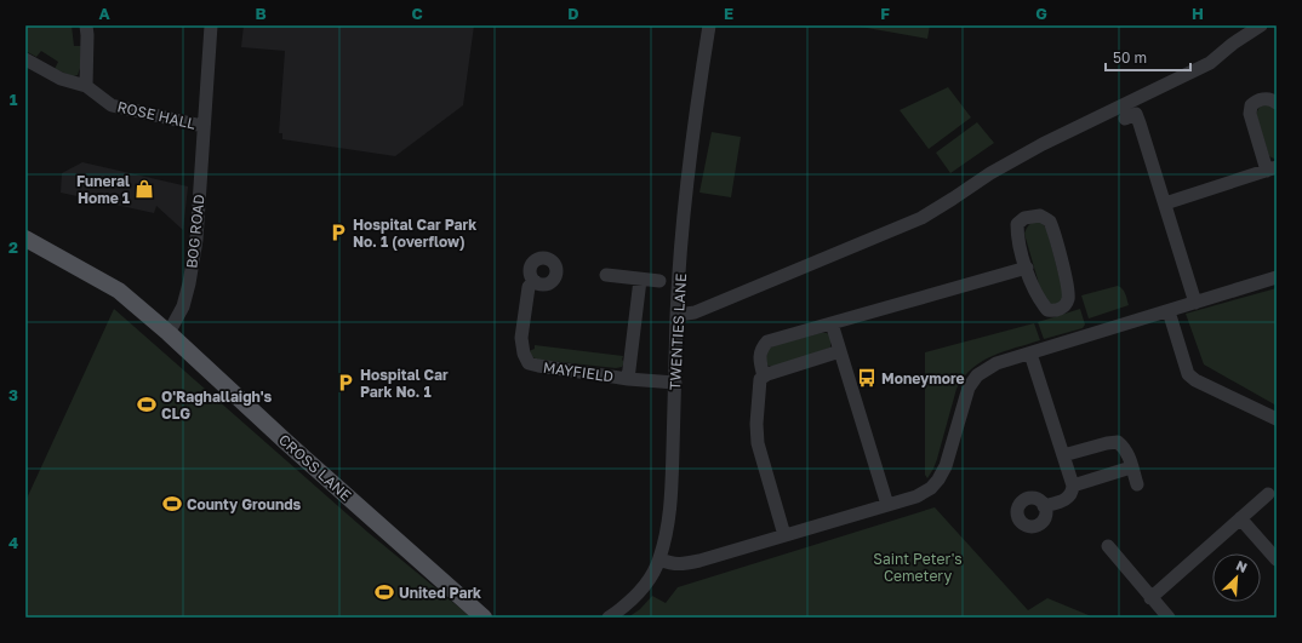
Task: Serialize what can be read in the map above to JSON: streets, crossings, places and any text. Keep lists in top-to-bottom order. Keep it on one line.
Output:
{"streets":{"main road":["CROSS LANE"],"street":["ROSE HALL","BOG ROAD","TWENTIES LANE","MAYFIELD"]},"crossings":[["ROSE HALL","BOG ROAD"],["BOG ROAD","CROSS LANE"],["TWENTIES LANE","MAYFIELD"]],"parks":["Saint Peter's Cemetery"],"places":{"shop":["Funeral Home 1"],"parking":["Hospital Car Park No. 1 (overflow)","Hospital Car Park No. 1"],"bus stop":["Moneymore"],"sports":["O'Raghallaigh's CLG","County Grounds","United Park"]},"scale_bar":"50 m","north":"top right","grid":{"columns":["A","B","C","D","E","F","G","H"],"rows":["1","2","3","4"]}}
